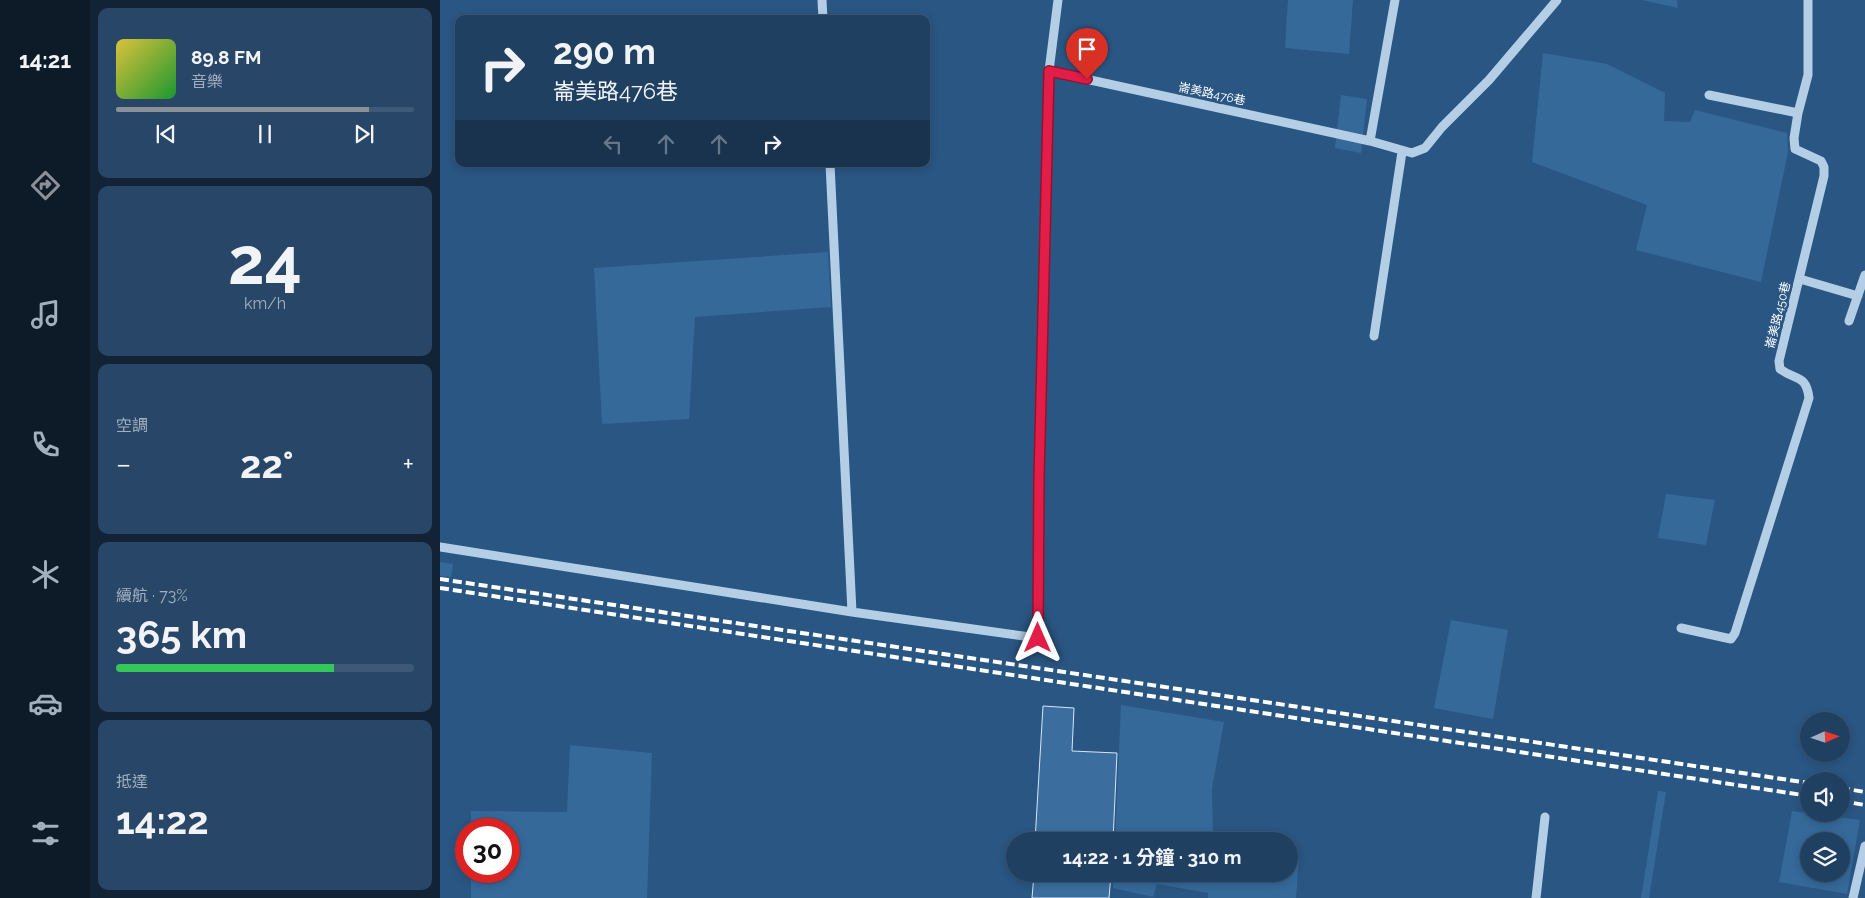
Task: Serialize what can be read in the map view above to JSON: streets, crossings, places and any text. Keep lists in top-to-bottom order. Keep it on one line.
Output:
{"streets":{"street":["崙美路476巷","崙美路450巷"]},"north":"right","page":{"tabs":"14:21","turn":["290 m","崙美路476巷"],"song":["89.8 FM","音樂"],"tile":[["24","km/h"],"空調",["續航 · 73%","365 km"],["抵達","14:22"]],"heat":["−","22°","+"],"limit":"30","trip":"14:22 · 1 分鐘 · 310 m"}}
